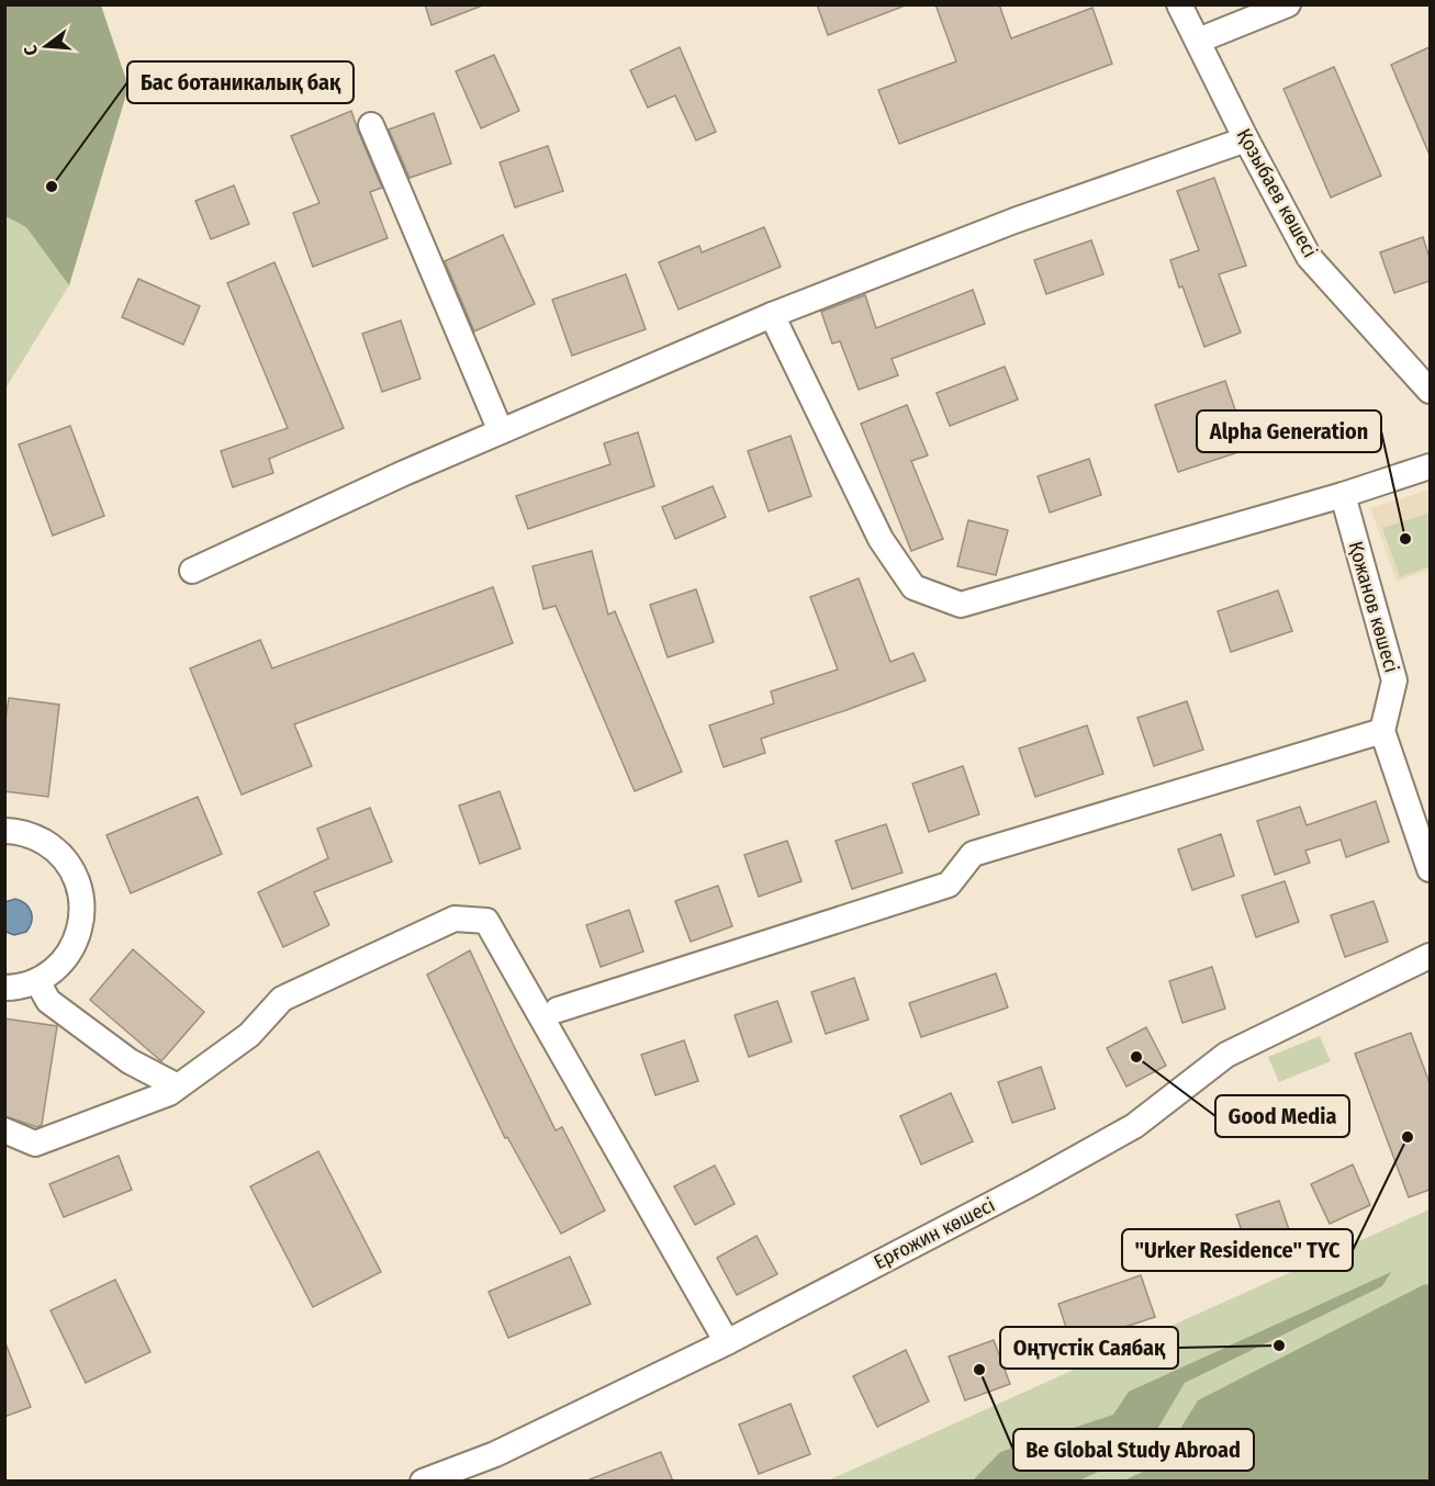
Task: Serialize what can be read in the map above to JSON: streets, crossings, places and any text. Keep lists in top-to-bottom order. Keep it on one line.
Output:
{"streets":{"street":["Қозыбаев көшесі","Қожанов көшесі","Ерғожин көшесі"]},"places":["Бас ботаникалық бақ","Alpha Generation","Good Media","\"Urker Residence\" ТҮС","Оңтүстік Саябақ","Be Global Study Abroad"],"north":"left"}
